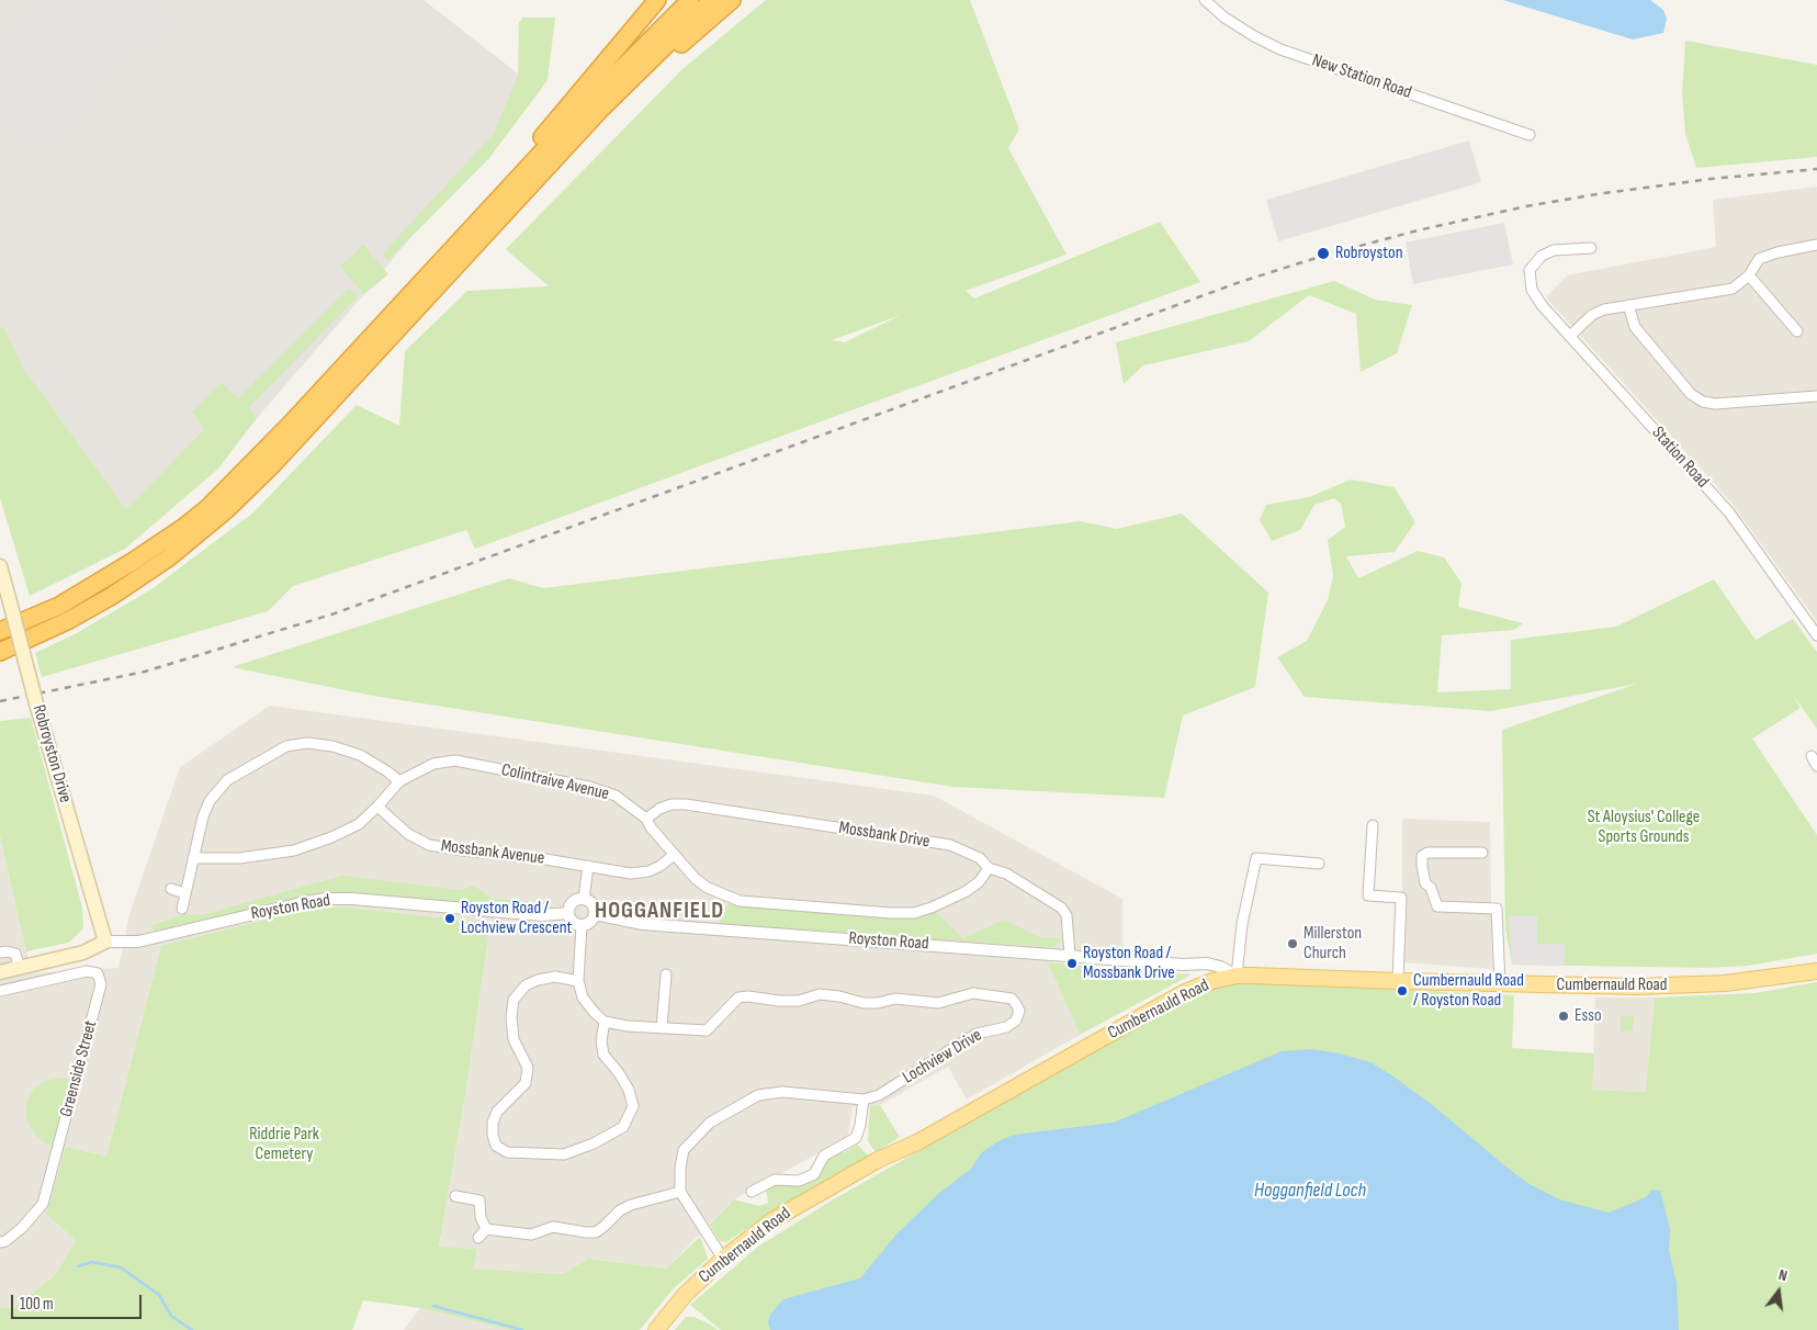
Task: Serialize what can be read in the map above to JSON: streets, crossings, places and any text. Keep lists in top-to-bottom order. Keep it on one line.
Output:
{"streets":{"main road":["Robroyston Drive","Royston Road","Cumbernauld Road"],"street":["New Station Road","Station Road","Colintraive Avenue","Mossbank Drive","Mossbank Avenue","Lochview Drive","Greenside Street"]},"crossings":[["Robroyston Drive","Royston Road"],["Colintraive Avenue","Mossbank Drive"],["Colintraive Avenue","Mossbank Avenue"],["Mossbank Drive","Royston Road"],["Royston Road","Cumbernauld Road"]],"districts":["HOGGANFIELD"],"water":["Hogganfield Loch"],"parks":["St Aloysius' College Sports Grounds","Riddrie Park Cemetery"],"places":["Robroyston","Royston Road / Lochview Crescent","Millerston Church","Royston Road / Mossbank Drive","Cumbernauld Road / Royston Road","Esso"],"scale_bar":"100 m","north":"top"}
